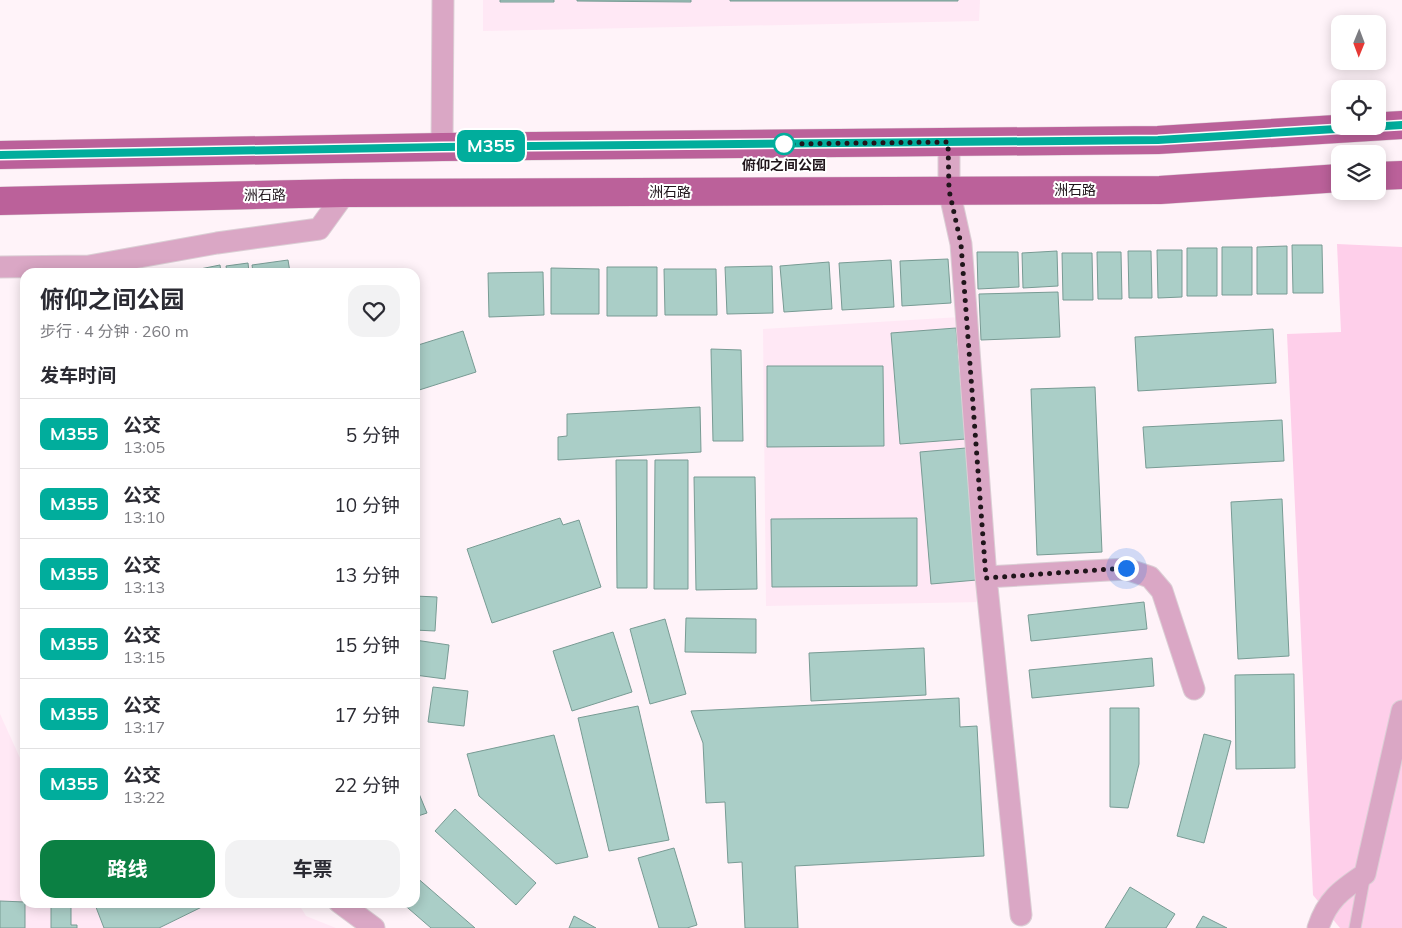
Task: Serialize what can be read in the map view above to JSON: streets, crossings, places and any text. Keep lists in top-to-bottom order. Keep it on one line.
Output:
{"streets":{"main road":["洲石路"]},"places":["俯仰之间公园"],"lines":["bus line M355"],"north":"bottom","page":{"on_map":"M355","heading":[["俯仰之间公园","步行 · 4 分钟 · 260 m"],"发车时间"],"list":[{"mark":"M355","name":"公交","note":"13:05","value":"5 分钟"},{"mark":"M355","name":"公交","note":"13:10","value":"10 分钟"},{"mark":"M355","name":"公交","note":"13:13","value":"13 分钟"},{"mark":"M355","name":"公交","note":"13:15","value":"15 分钟"},{"mark":"M355","name":"公交","note":"13:17","value":"17 分钟"},{"mark":"M355","name":"公交","note":"13:22","value":"22 分钟"}],"buttons":["路线","车票"]}}
